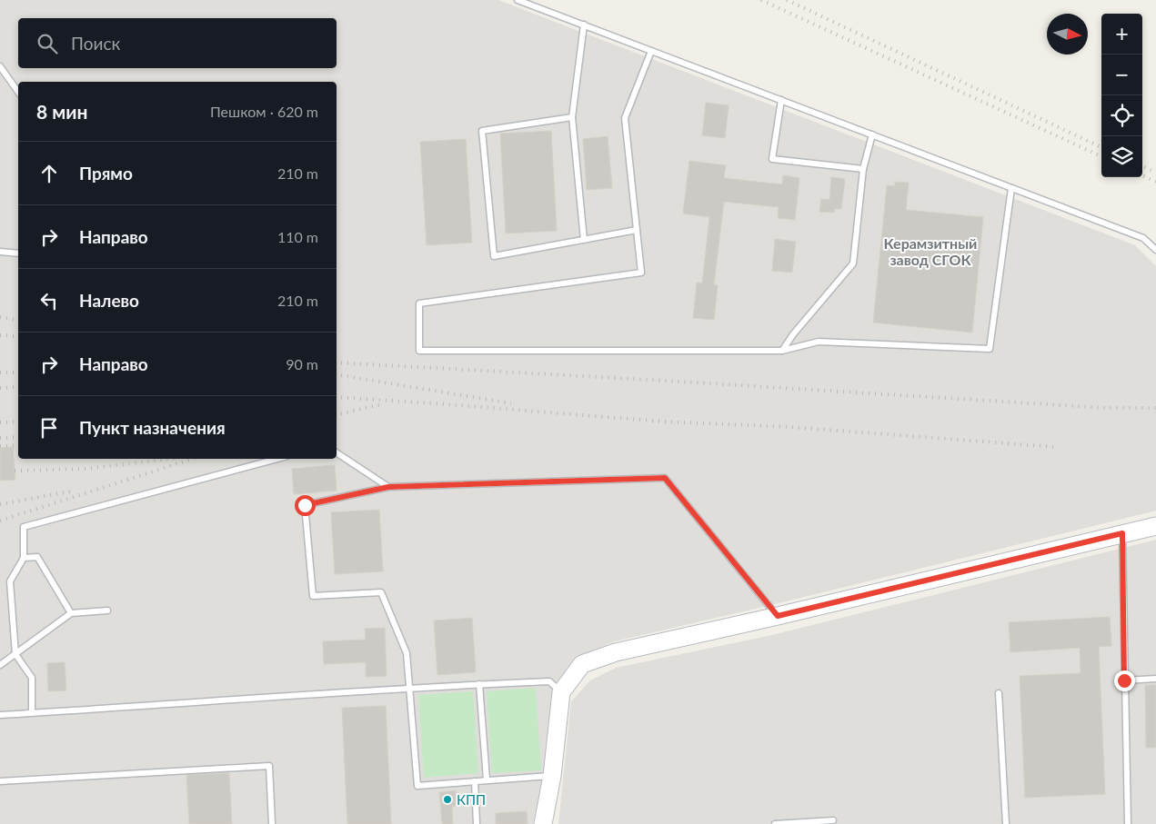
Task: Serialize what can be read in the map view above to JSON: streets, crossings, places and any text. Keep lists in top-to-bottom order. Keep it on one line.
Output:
{"districts":["Керамзитный завод СГОК"],"places":["КПП"],"north":"right","page":{"map_buttons":["+","−"],"search":"Поиск","heading":["8 мин","Пешком · 620 m"],"list":[["Прямо","210 m"],["Направо","110 m"],["Налево","210 m"],["Направо","90 m"],"Пункт назначения"]}}
